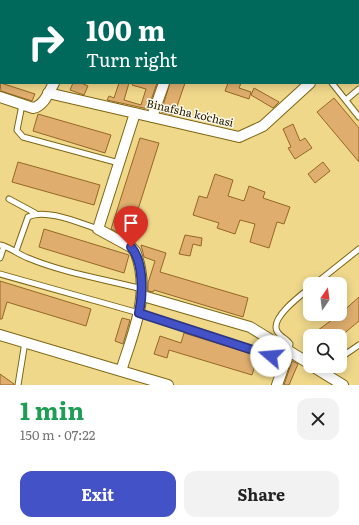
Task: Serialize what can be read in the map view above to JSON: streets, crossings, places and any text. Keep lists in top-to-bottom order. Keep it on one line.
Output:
{"streets":{"street":["Binafsha koʻchasi"]},"north":"top","page":{"turn":["100 m","Turn right"],"heading":["1 min","150 m · 07:22"],"buttons":["Exit","Share"]}}
